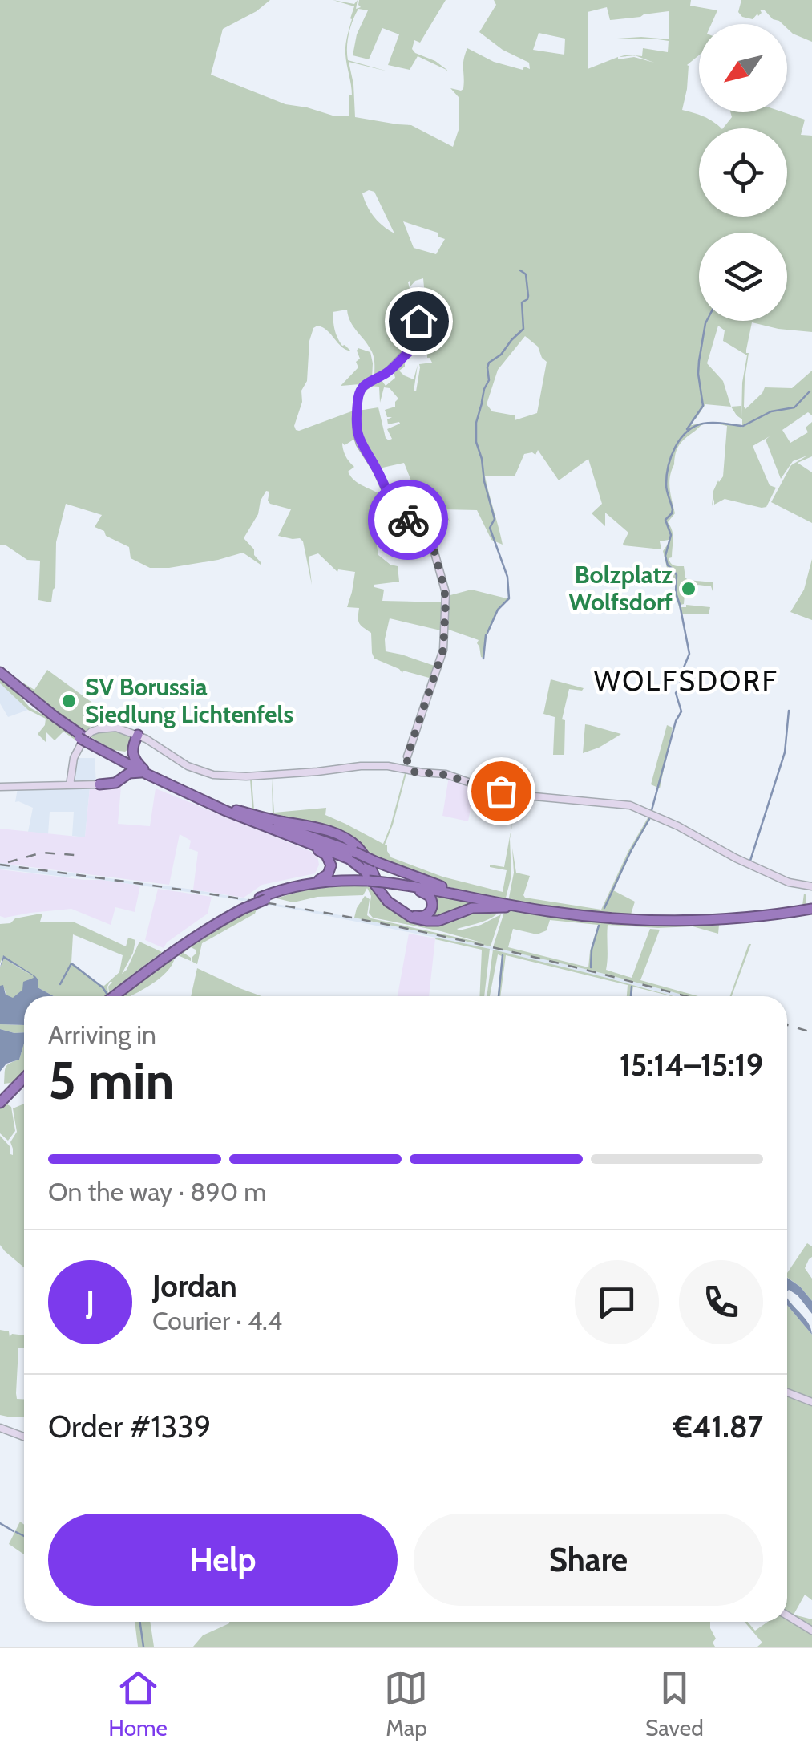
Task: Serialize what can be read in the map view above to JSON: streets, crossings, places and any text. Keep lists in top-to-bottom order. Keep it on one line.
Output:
{"districts":["WOLFSDORF"],"places":["Bolzplatz Wolfsdorf","SV Borussia Siedlung Lichtenfels"],"north":"bottom left","page":{"heading":["5 min","Arriving in","15:14–15:19"],"panel":["Jordan","Courier · 4.4","Order #1339","€41.87"],"bar":"On the way · 890 m","round":"J","buttons":["Help","Share"],"tabs":["Home","Map","Saved"]}}
